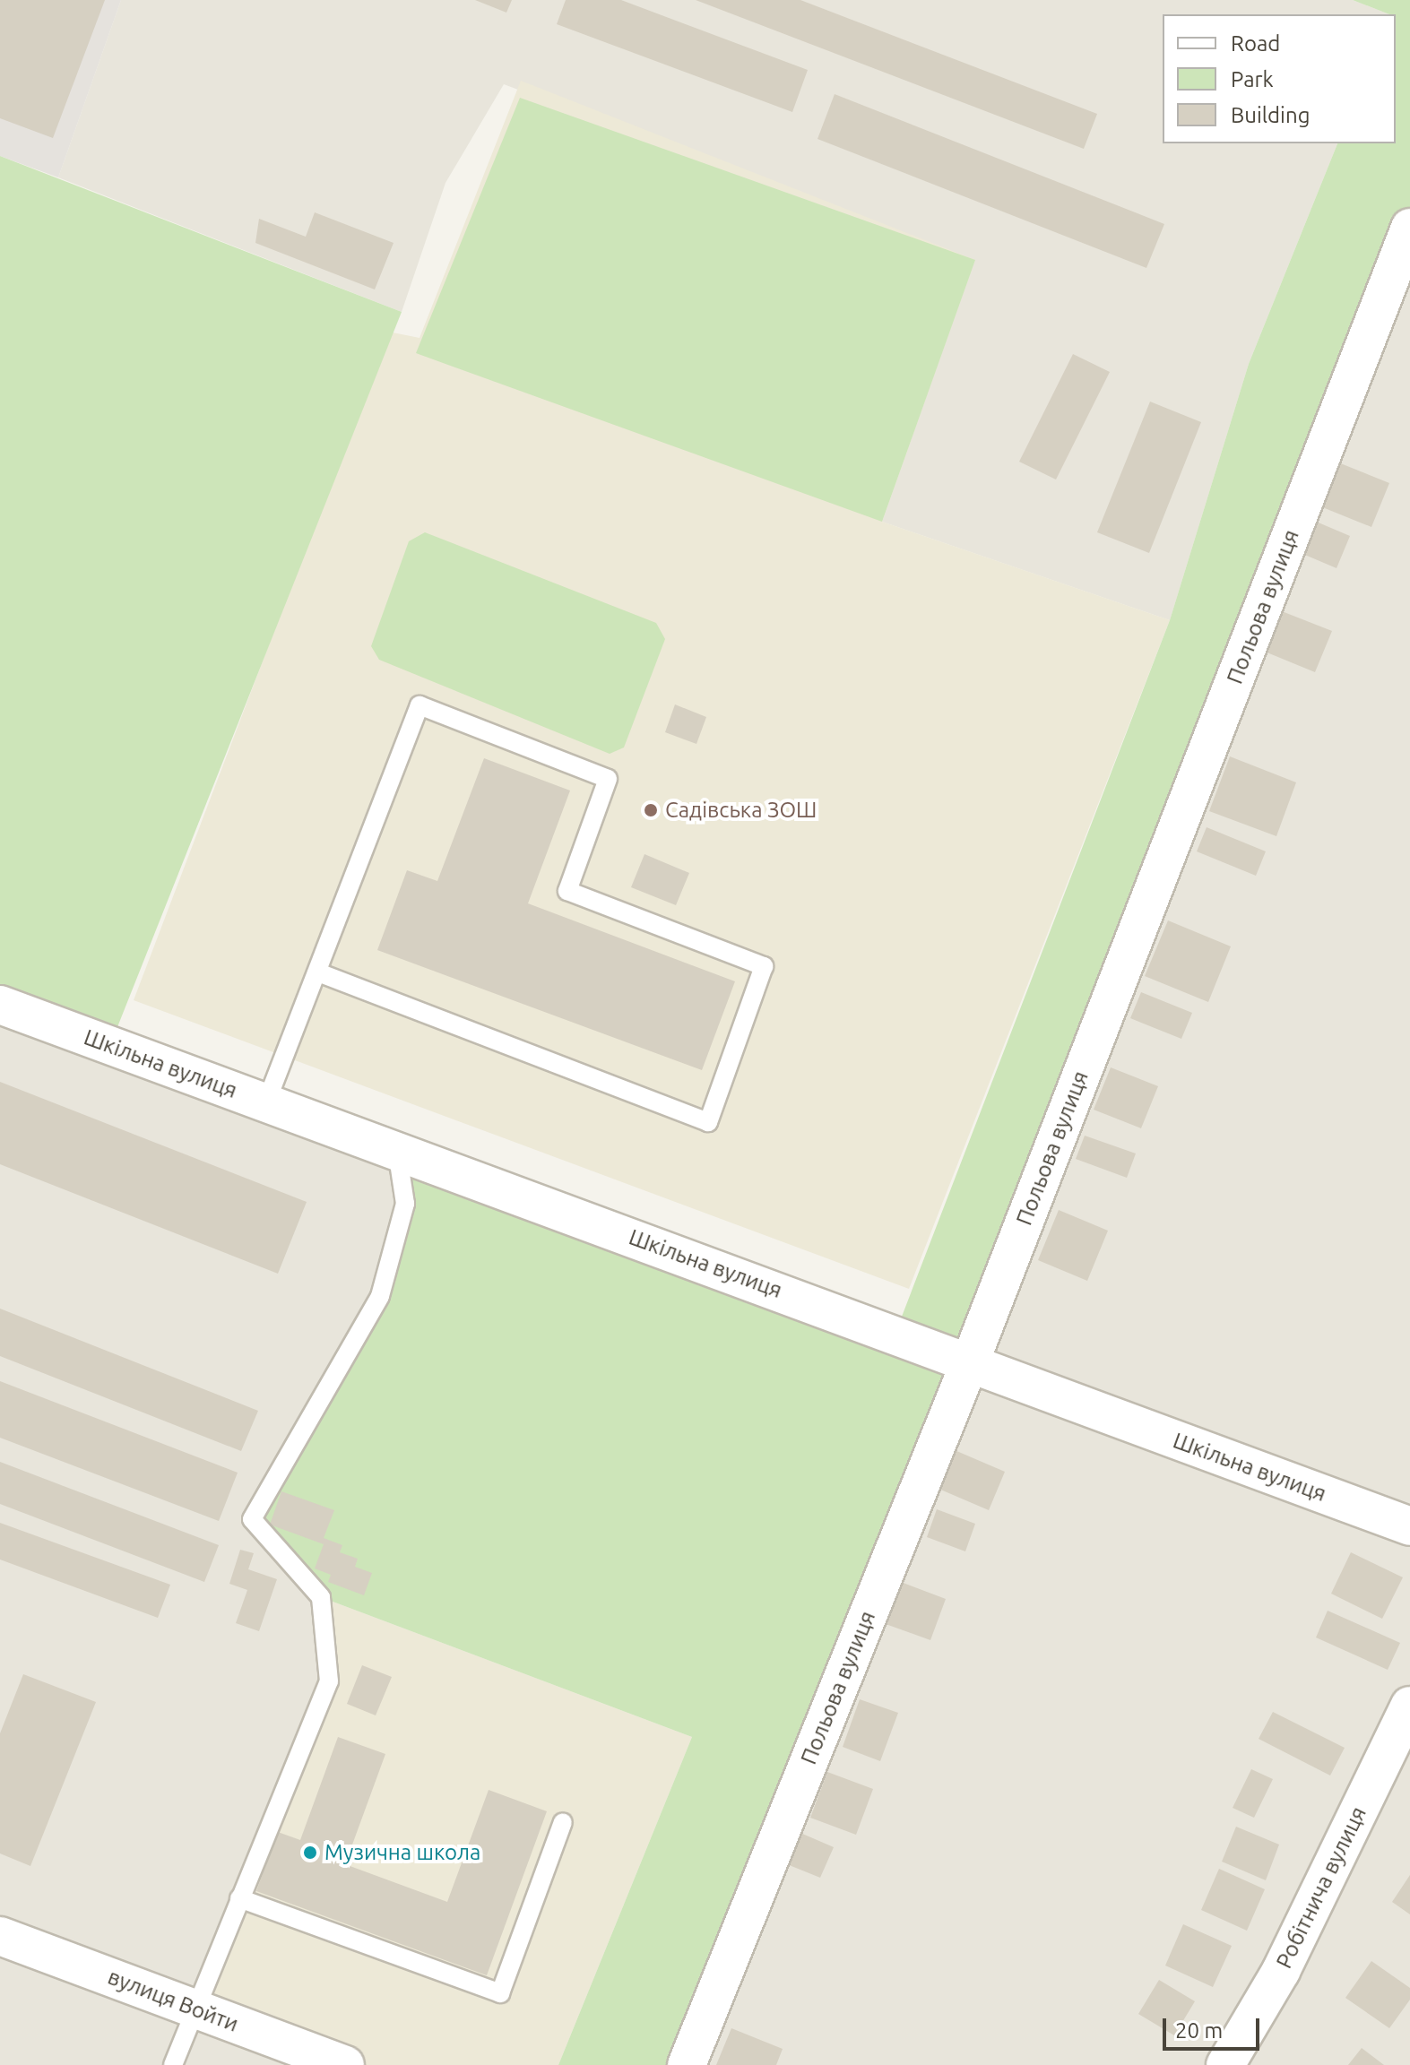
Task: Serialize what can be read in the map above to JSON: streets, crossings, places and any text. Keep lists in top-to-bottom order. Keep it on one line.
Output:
{"streets":{"street":["Польова вулиця","Шкільна вулиця","Робітнича вулиця","вулиця Войти"]},"crossings":[["Польова вулиця","Шкільна вулиця"]],"places":["Садівська ЗОШ","Музична школа"],"legend":["Road","Park","Building"],"scale_bar":"20 m"}
